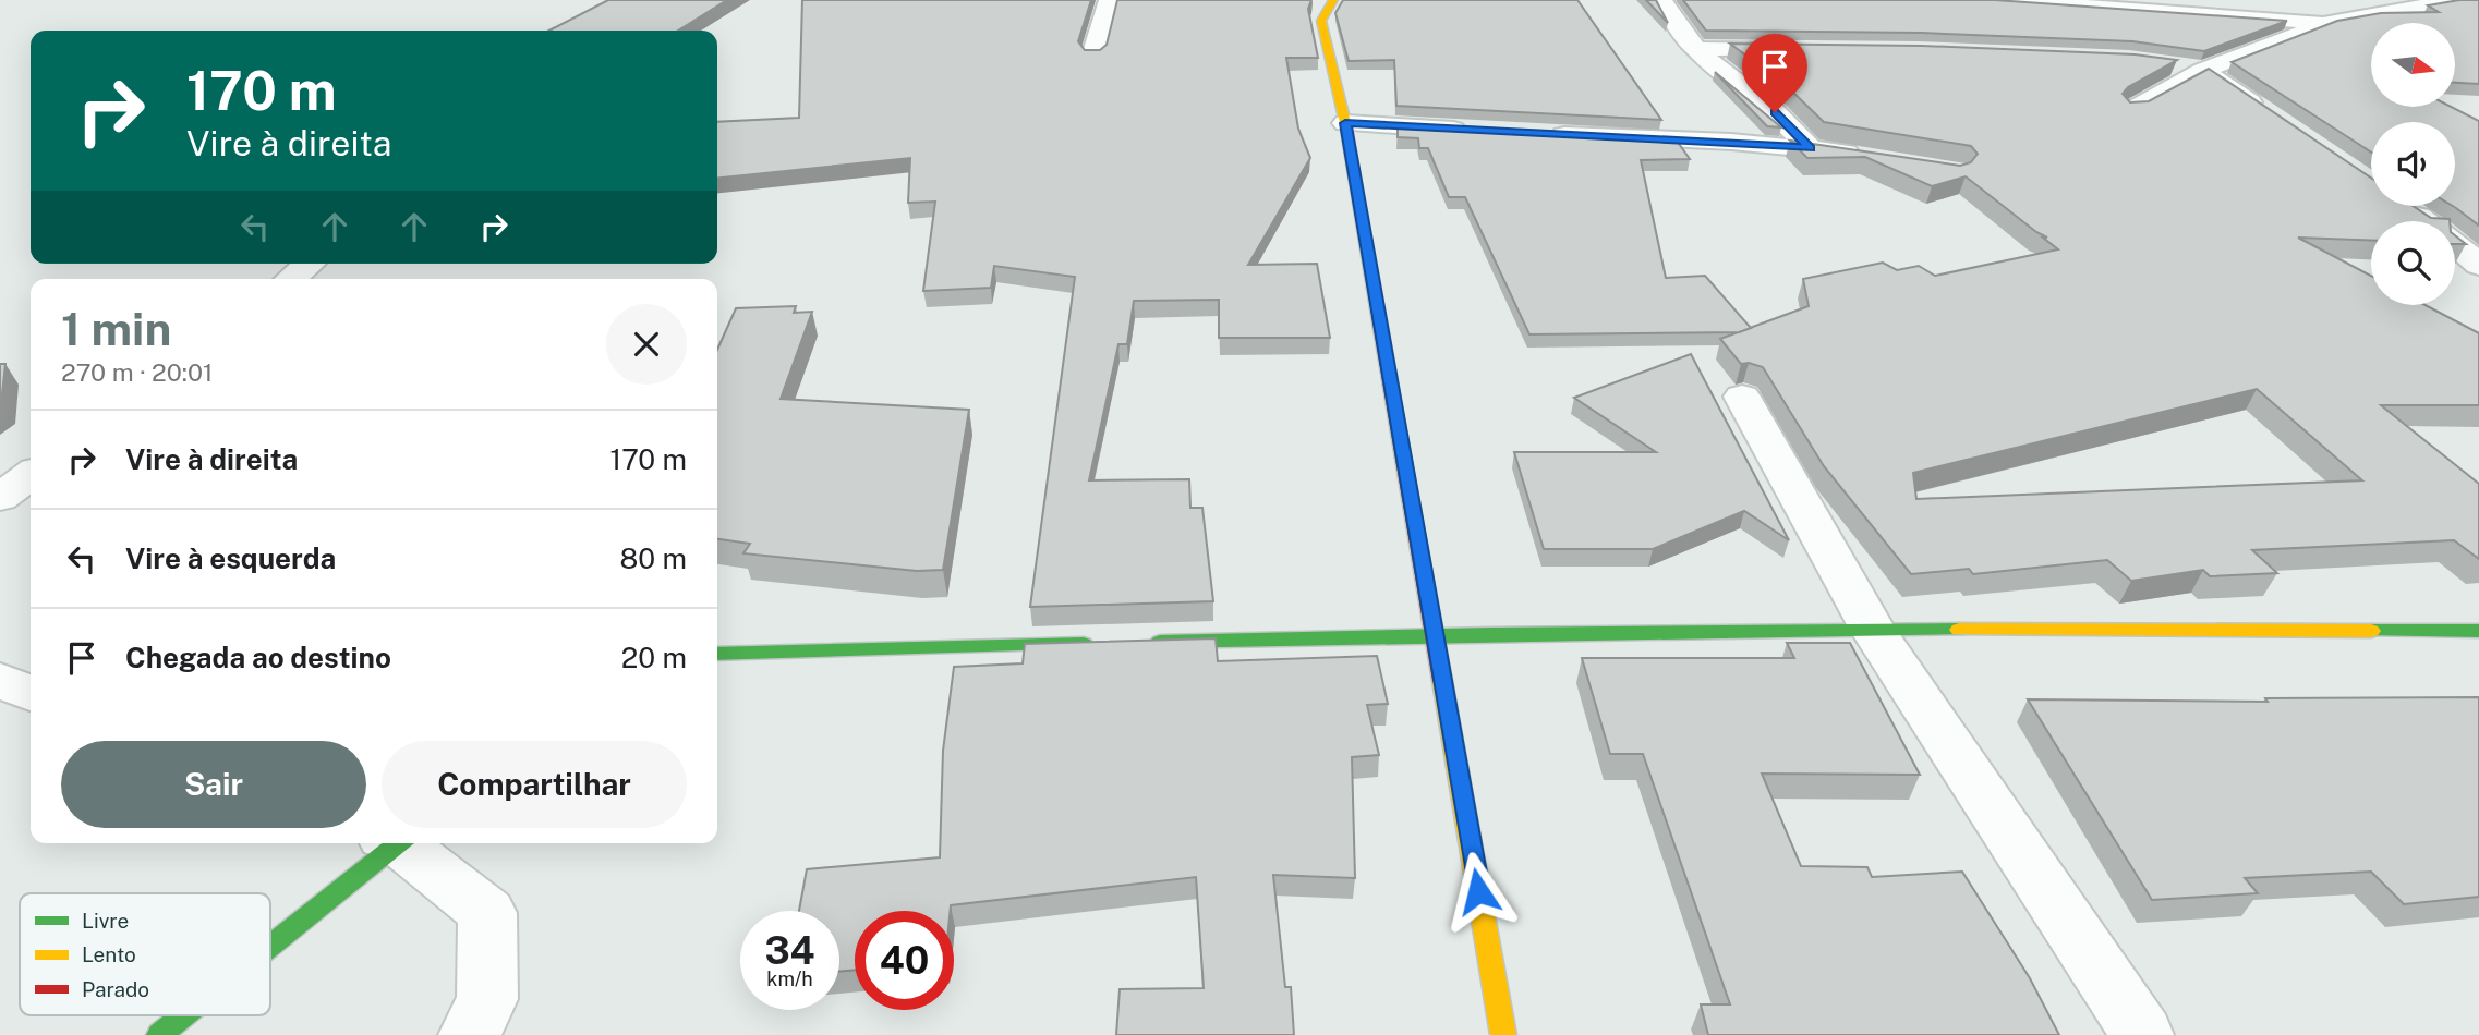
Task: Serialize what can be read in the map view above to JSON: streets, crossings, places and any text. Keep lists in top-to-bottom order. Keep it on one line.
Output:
{"legend":["Livre","Lento","Parado"],"north":"right","page":{"turn":["170 m","Vire à direita"],"heading":["1 min","270 m · 20:01"],"list":[{"name":"Vire à direita","value":"170 m"},{"name":"Vire à esquerda","value":"80 m"},{"name":"Chegada ao destino","value":"20 m"}],"buttons":["Sair","Compartilhar"],"speed":"34 km/h","limit":"40"}}
